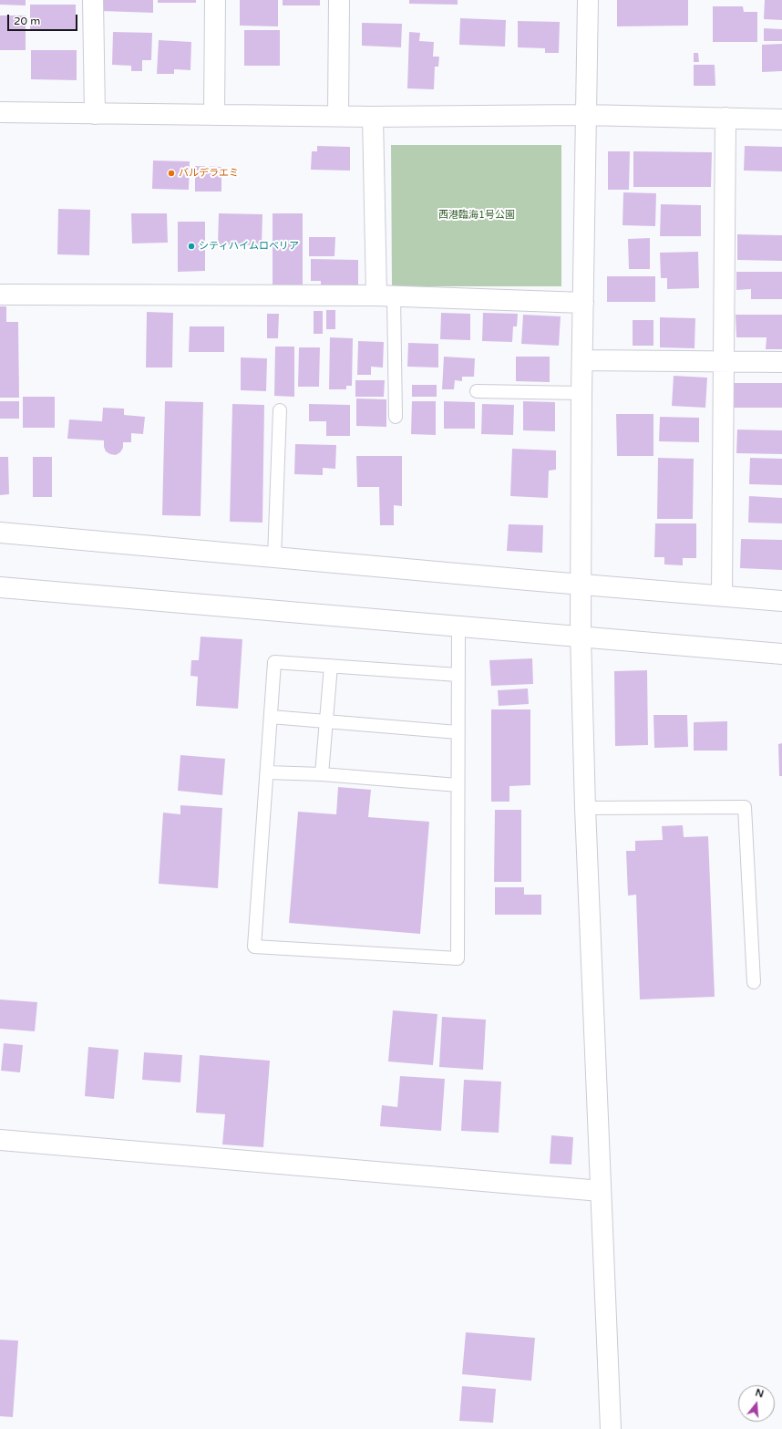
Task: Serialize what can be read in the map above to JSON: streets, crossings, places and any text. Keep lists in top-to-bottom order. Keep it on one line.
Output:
{"parks":["西港臨海1号公園"],"places":["バルデラエミ","シティハイムロベリア"],"scale_bar":"20 m","north":"top"}
